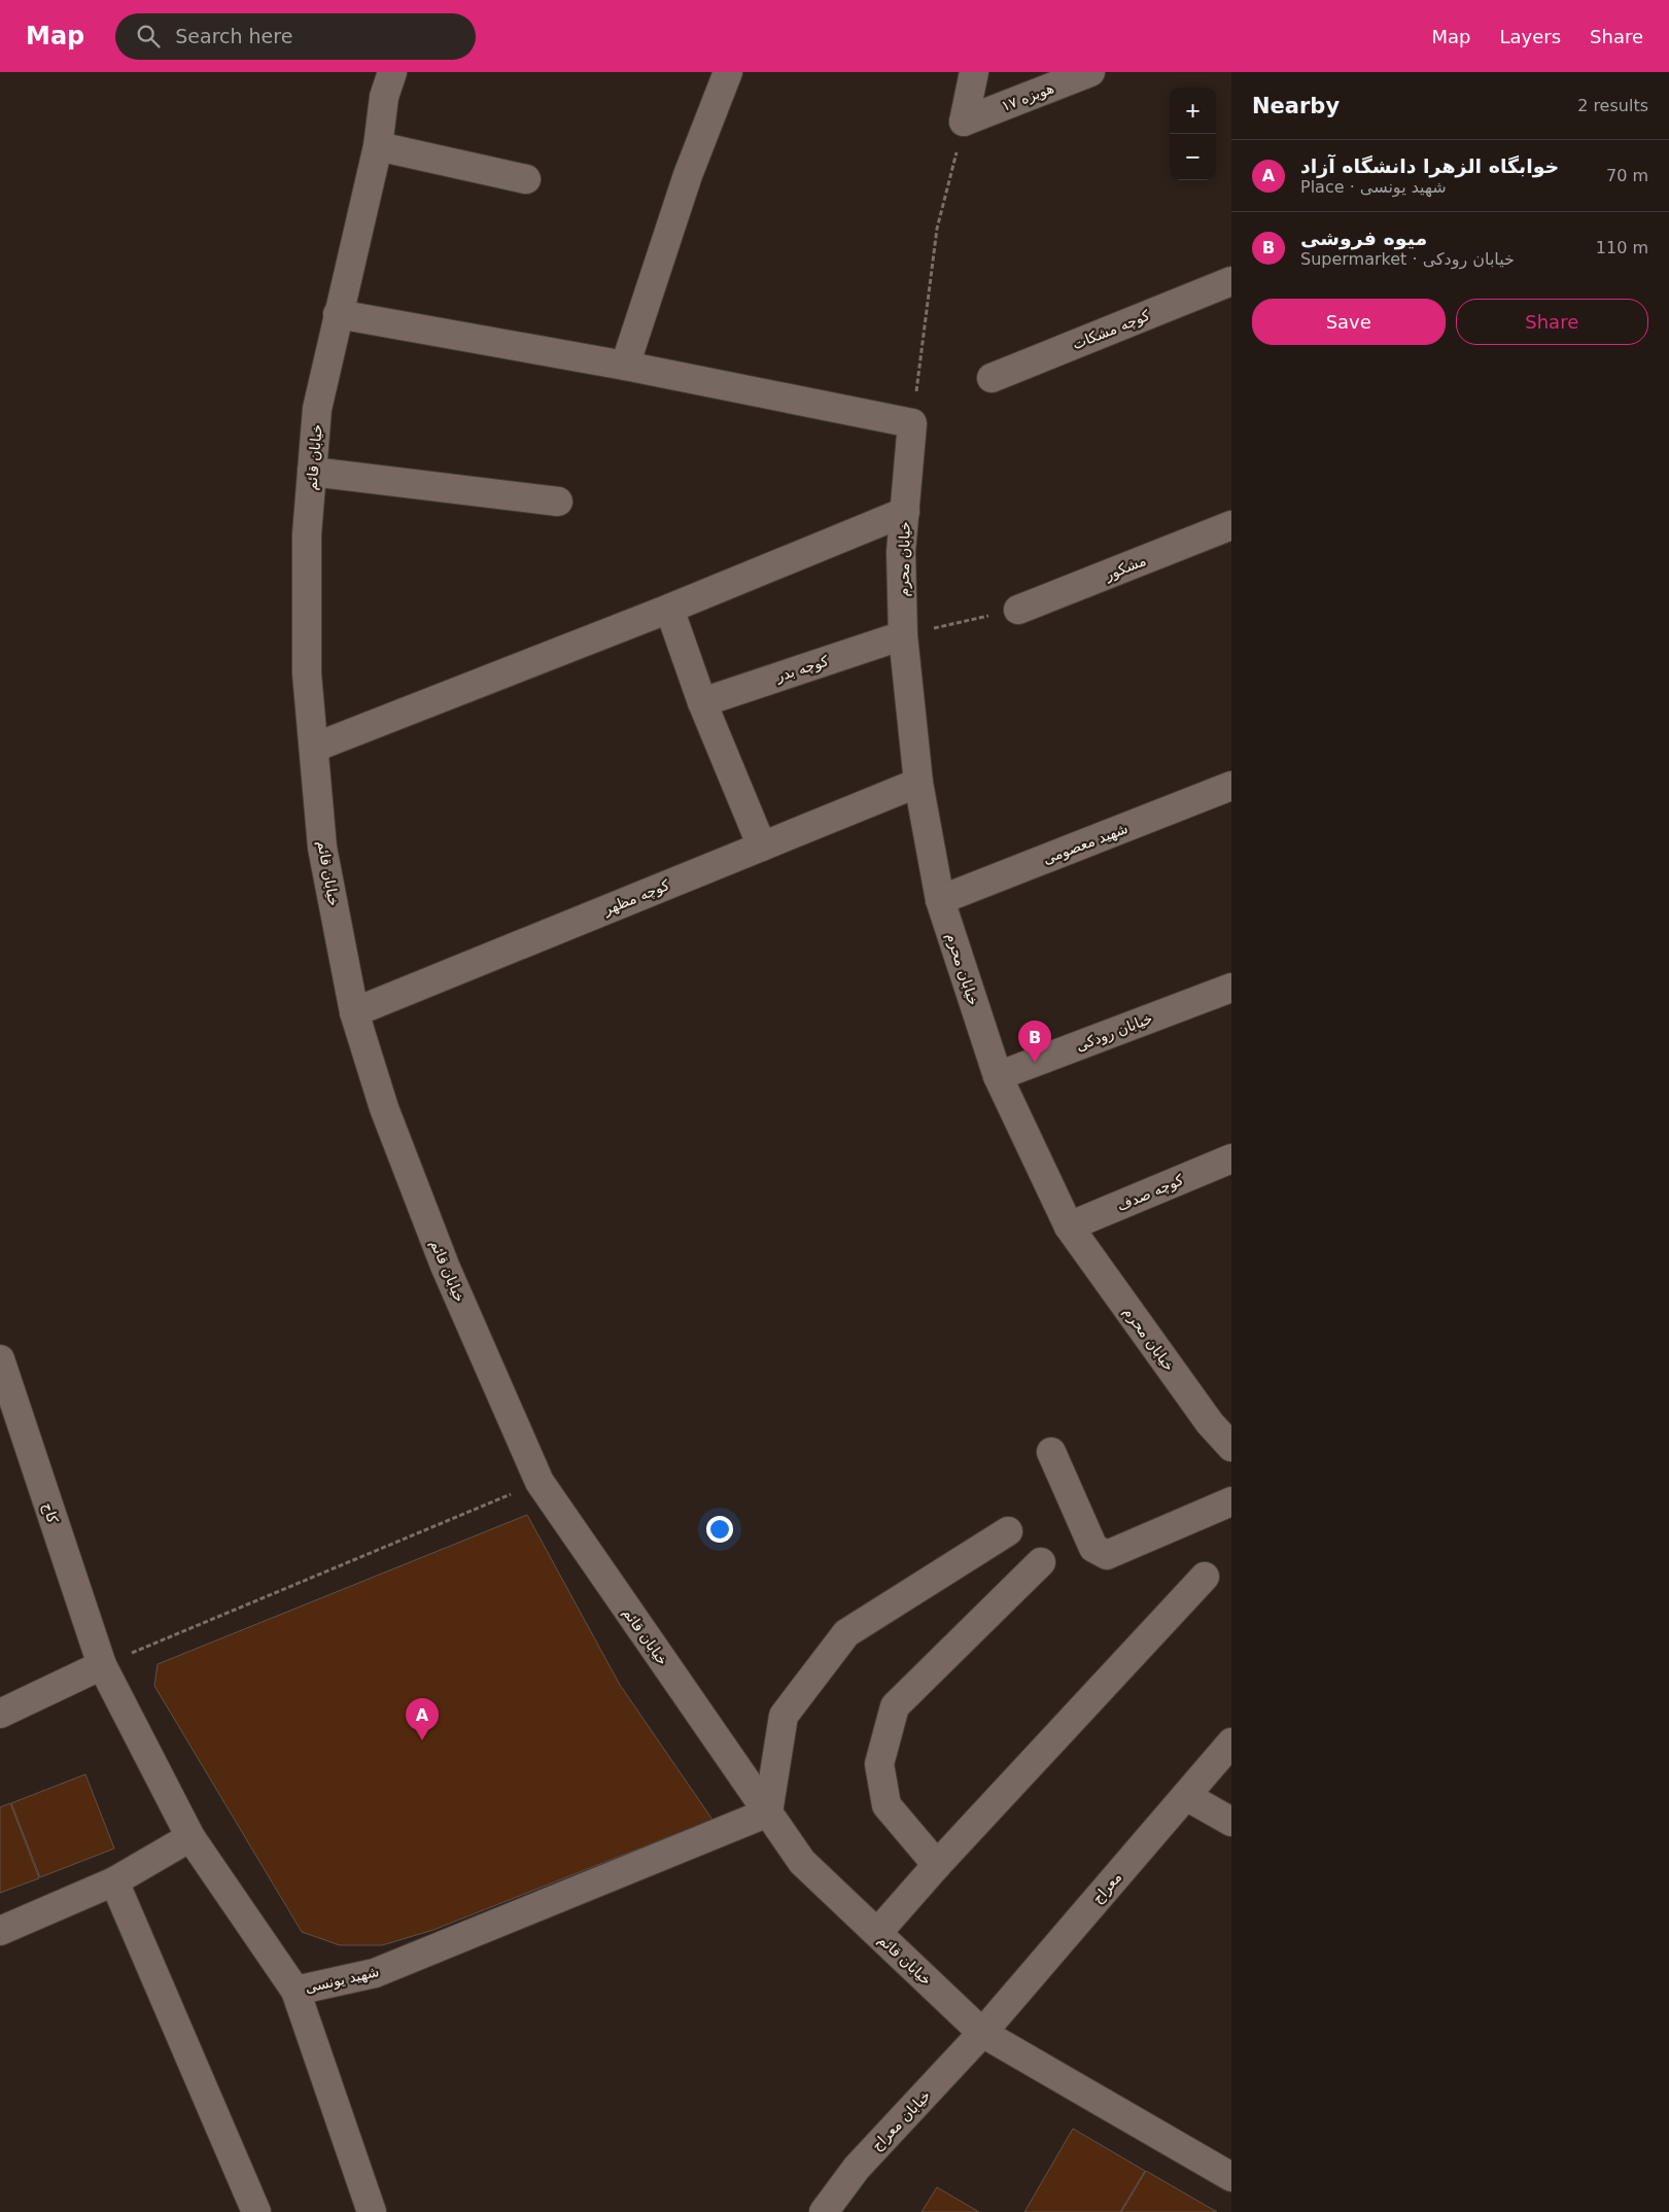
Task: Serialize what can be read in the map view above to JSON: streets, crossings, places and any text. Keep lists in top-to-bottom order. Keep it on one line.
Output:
{"streets":{"street":["هویزه ۱۷","کوچه مشکات","خیابان قائم","خیابان محرم","مشکور","کوچه بدر","شهید معصومی","کوچه مظهر","خیابان رودکی","کوچه صدف","کاج","معراج","شهید یونسی","خیابان معراج"]},"crossings":[["خیابان قائم","کوچه مظهر"],["خیابان قائم","معراج"],["خیابان قائم","شهید یونسی"],["خیابان قائم","خیابان معراج"],["خیابان محرم","کوچه بدر"],["خیابان محرم","شهید معصومی"],["خیابان محرم","کوچه مظهر"],["خیابان محرم","خیابان رودکی"],["خیابان محرم","کوچه صدف"],["کاج","شهید یونسی"],["معراج","خیابان معراج"]],"page":{"header":"Map","search":"Search here","nav":["Map","Layers","Share"],"heading":["Nearby","2 results"],"map_buttons":["+","−"],"list":[{"mark":"A","name":"خوابگاه الزهرا دانشگاه آزاد","note":"Place · شهید یونسی","value":"70 m"},{"mark":"B","name":"میوه فروشی","note":"Supermarket · خیابان رودکی","value":"110 m"}],"buttons":["Save","Share"],"pins":["B","A"]}}
